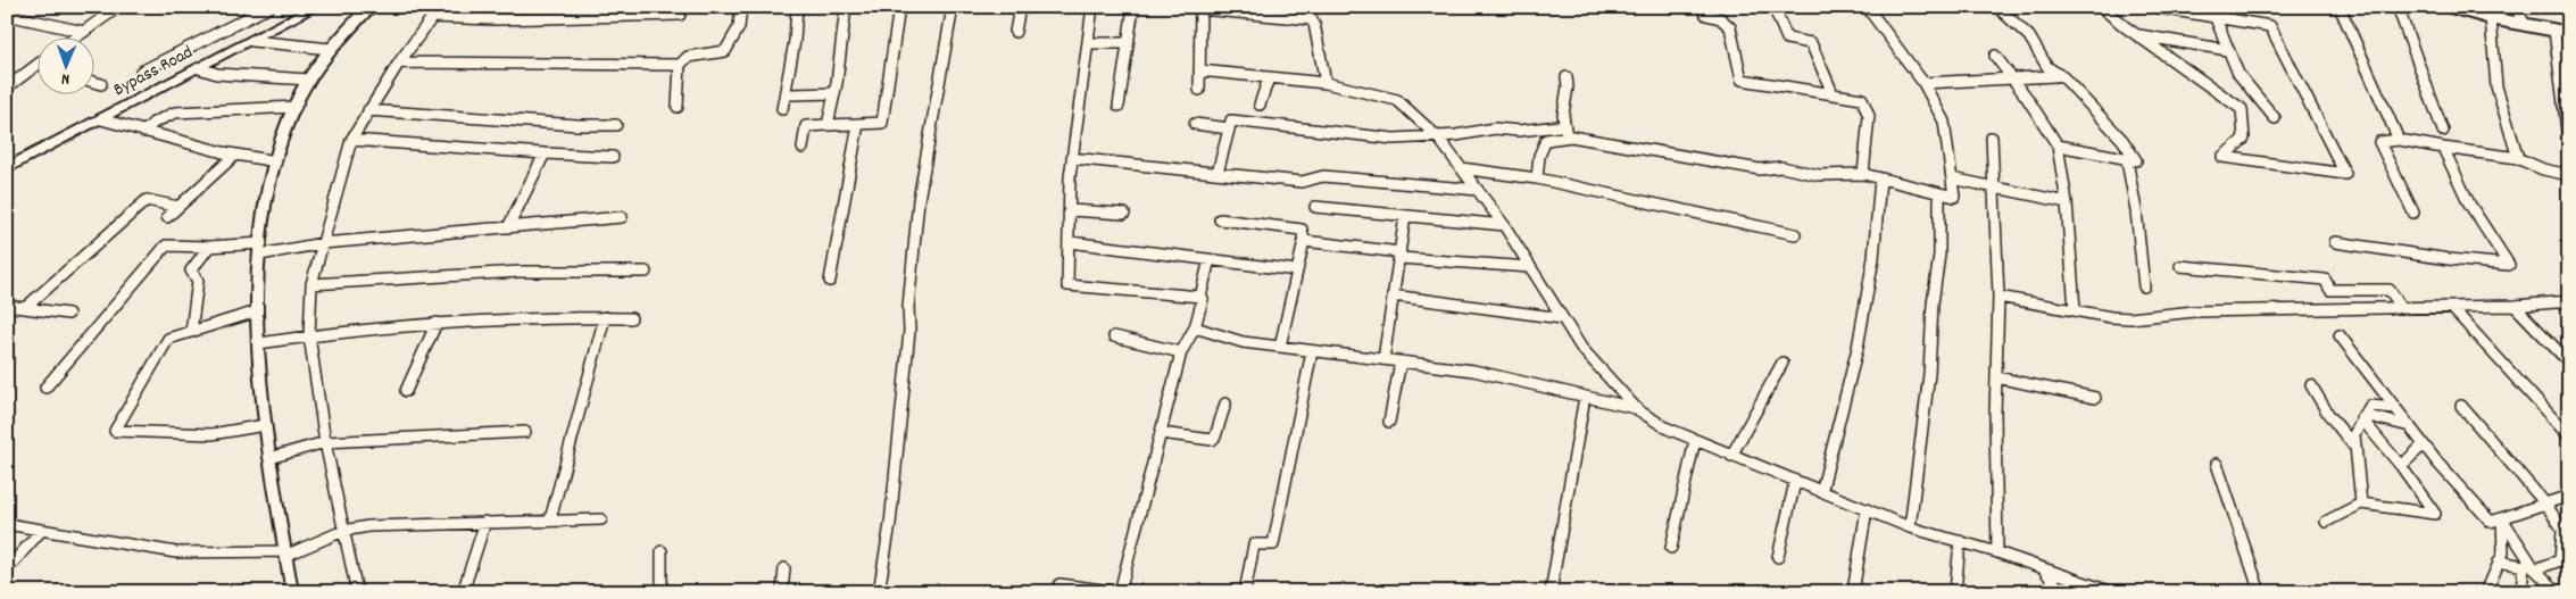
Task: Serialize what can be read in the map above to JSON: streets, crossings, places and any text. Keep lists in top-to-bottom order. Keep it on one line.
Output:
{"streets":{"main road":["Bypass Road"]},"north":"bottom"}
